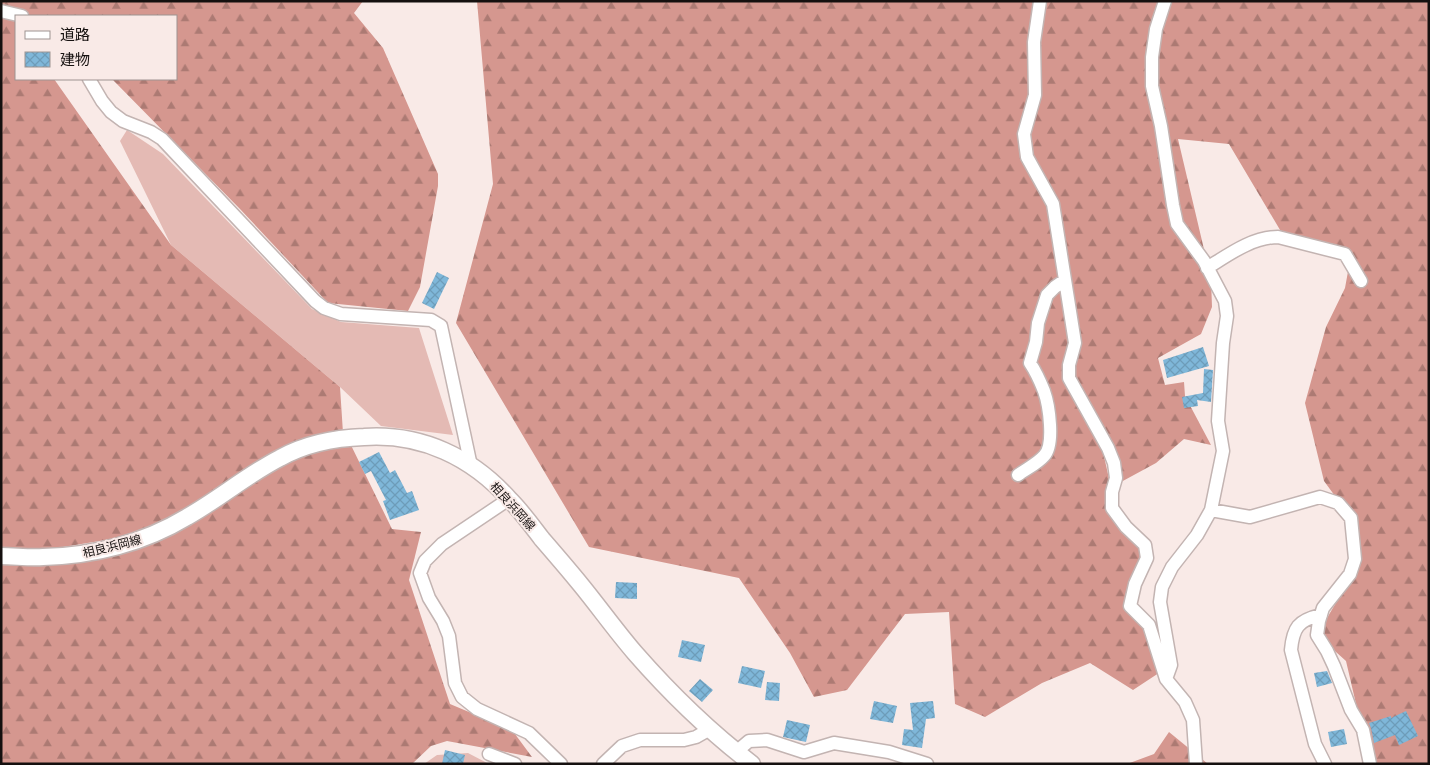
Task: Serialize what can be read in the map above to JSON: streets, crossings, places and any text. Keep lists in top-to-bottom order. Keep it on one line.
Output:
{"streets":{"main road":["相良浜岡線"]},"legend":["道路","建物"]}
